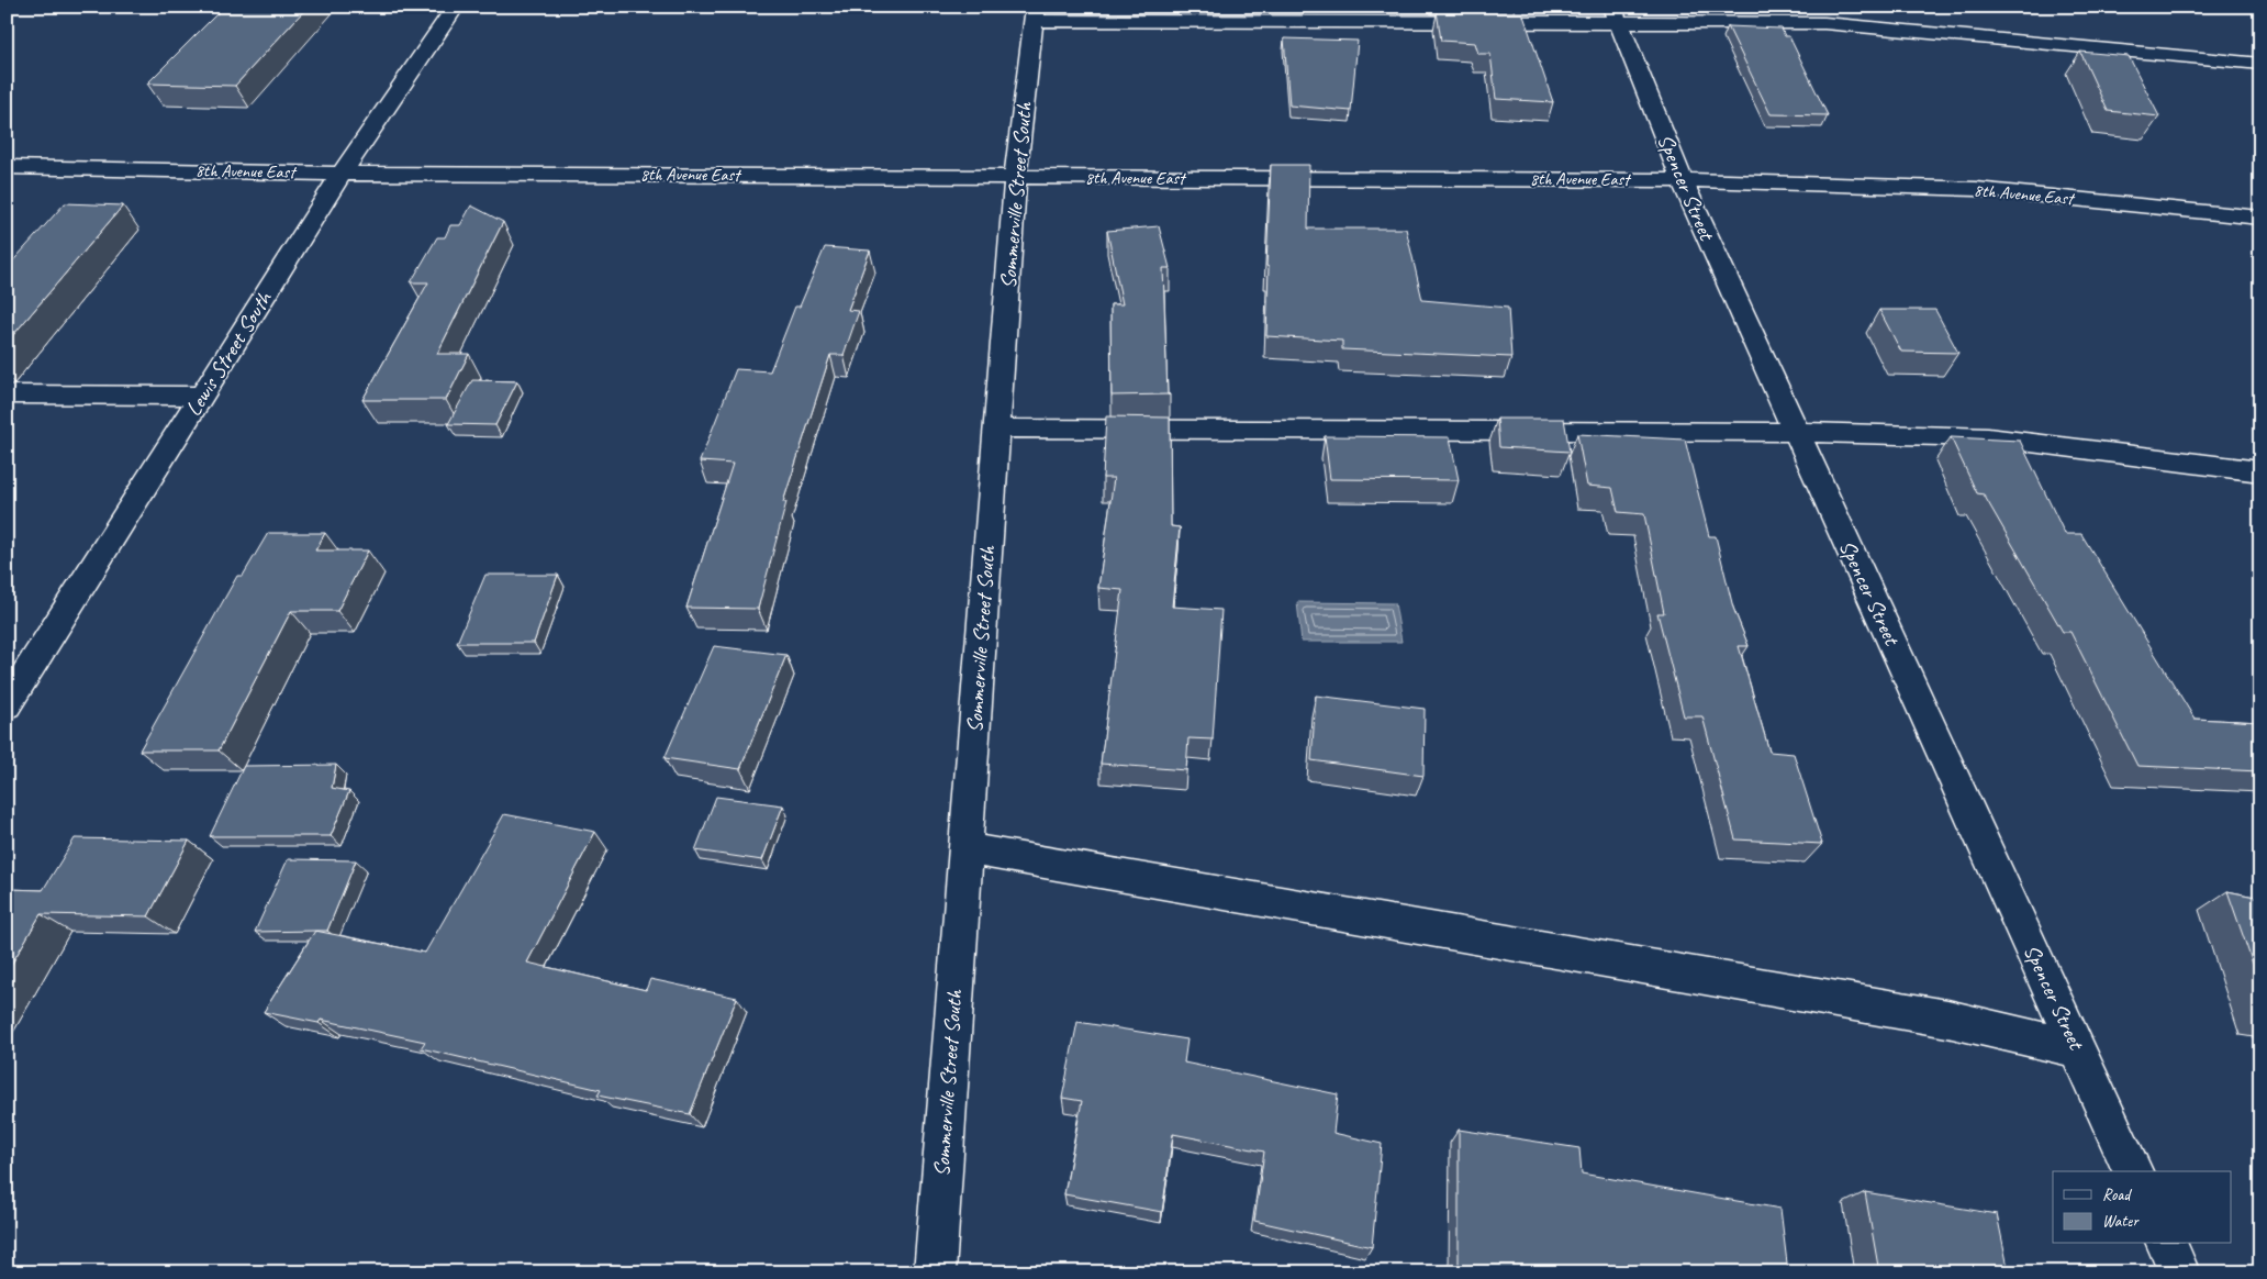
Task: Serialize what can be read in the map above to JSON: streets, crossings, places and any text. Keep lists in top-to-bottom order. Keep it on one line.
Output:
{"streets":{"street":["8th Avenue East","Spencer Street","Sommerville Street South","Lewis Street South"]},"crossings":[["8th Avenue East","Spencer Street"],["8th Avenue East","Sommerville Street South"],["8th Avenue East","Lewis Street South"]],"legend":["Road","Water"]}
